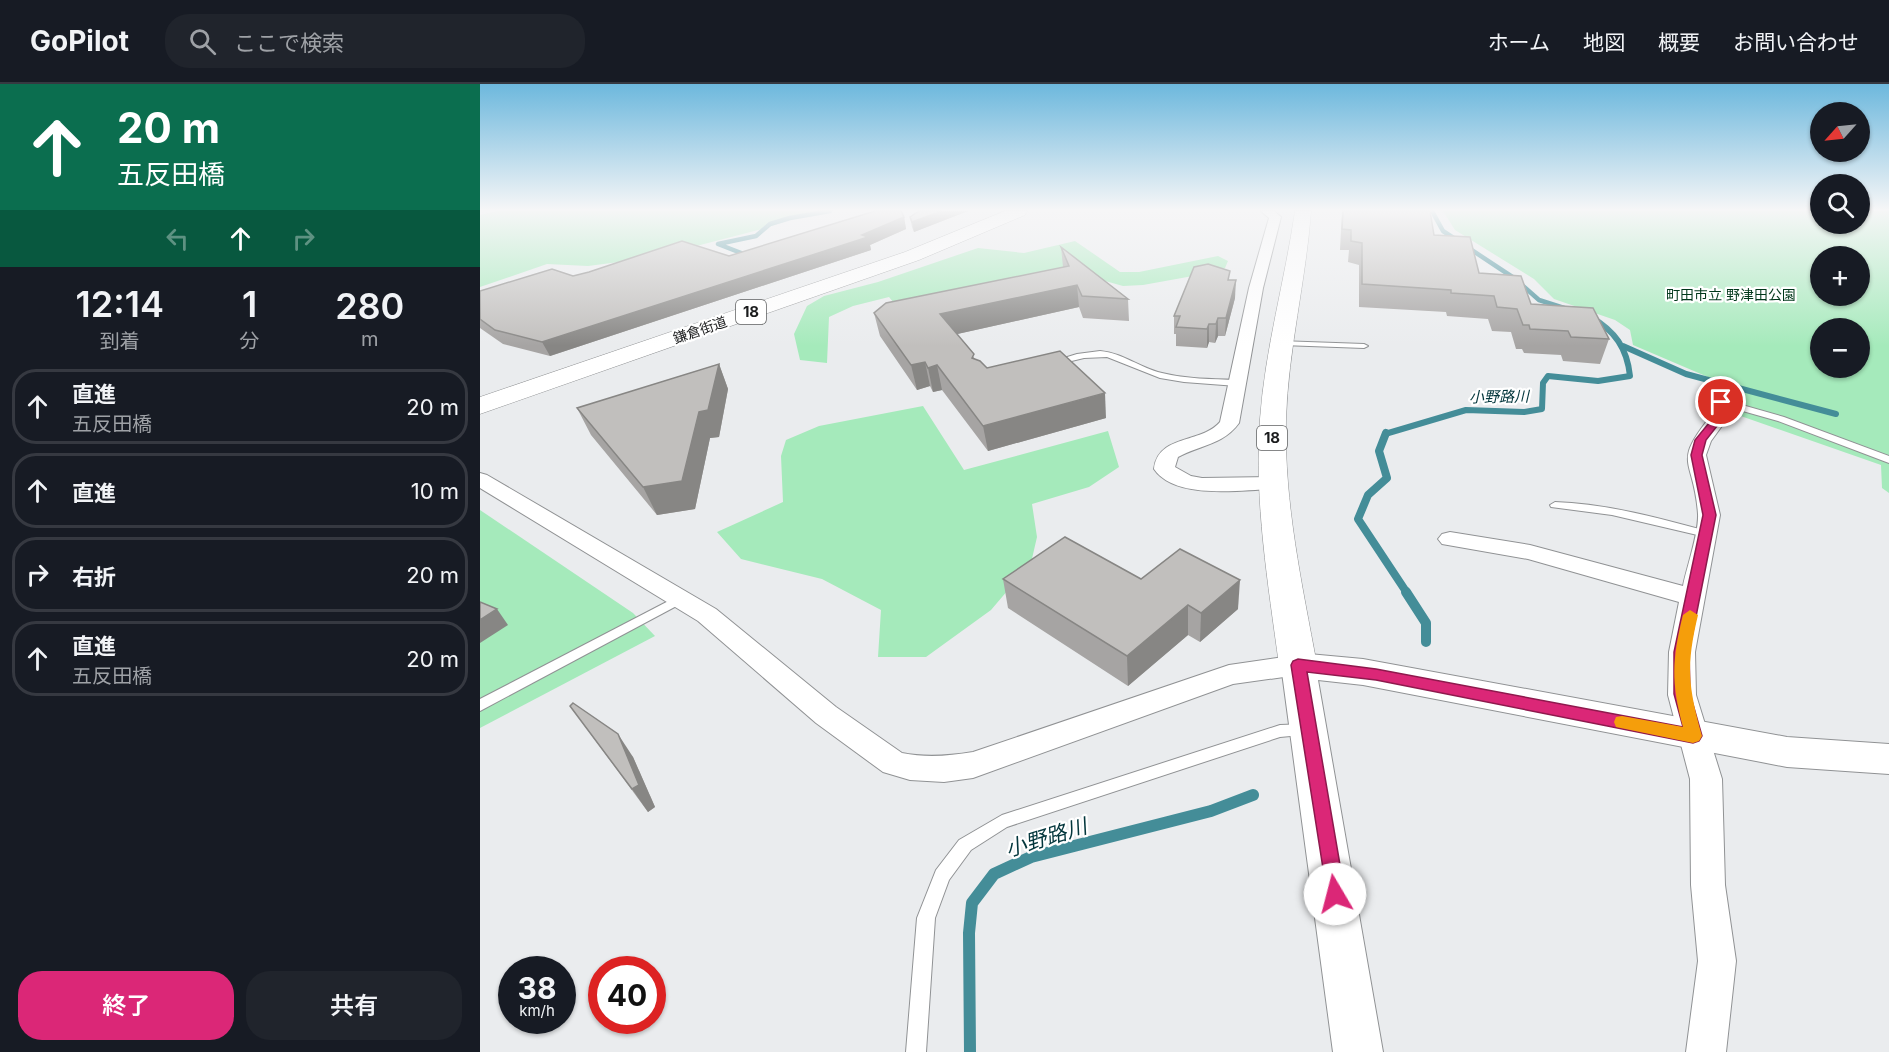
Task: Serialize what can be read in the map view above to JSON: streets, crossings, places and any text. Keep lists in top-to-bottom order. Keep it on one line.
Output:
{"streets":{"main road":["18","鎌倉街道"]},"water":["小野路川"],"parks":["町田市立 野津田公園"],"north":"bottom left","page":{"header":"GoPilot","search":"ここで検索","nav":["ホーム","地図","概要","お問い合わせ"],"turn":["20 m","五反田橋"],"map_buttons":["+","−"],"eta":["12:14","到着","1","分","280","m"],"list":[{"name":"直進","note":"五反田橋","value":"20 m"},{"name":"直進","value":"10 m"},{"name":"右折","value":"20 m"},{"name":"直進","note":"五反田橋","value":"20 m"}],"speed":"38 km/h","limit":"40","buttons":["終了","共有"]}}
